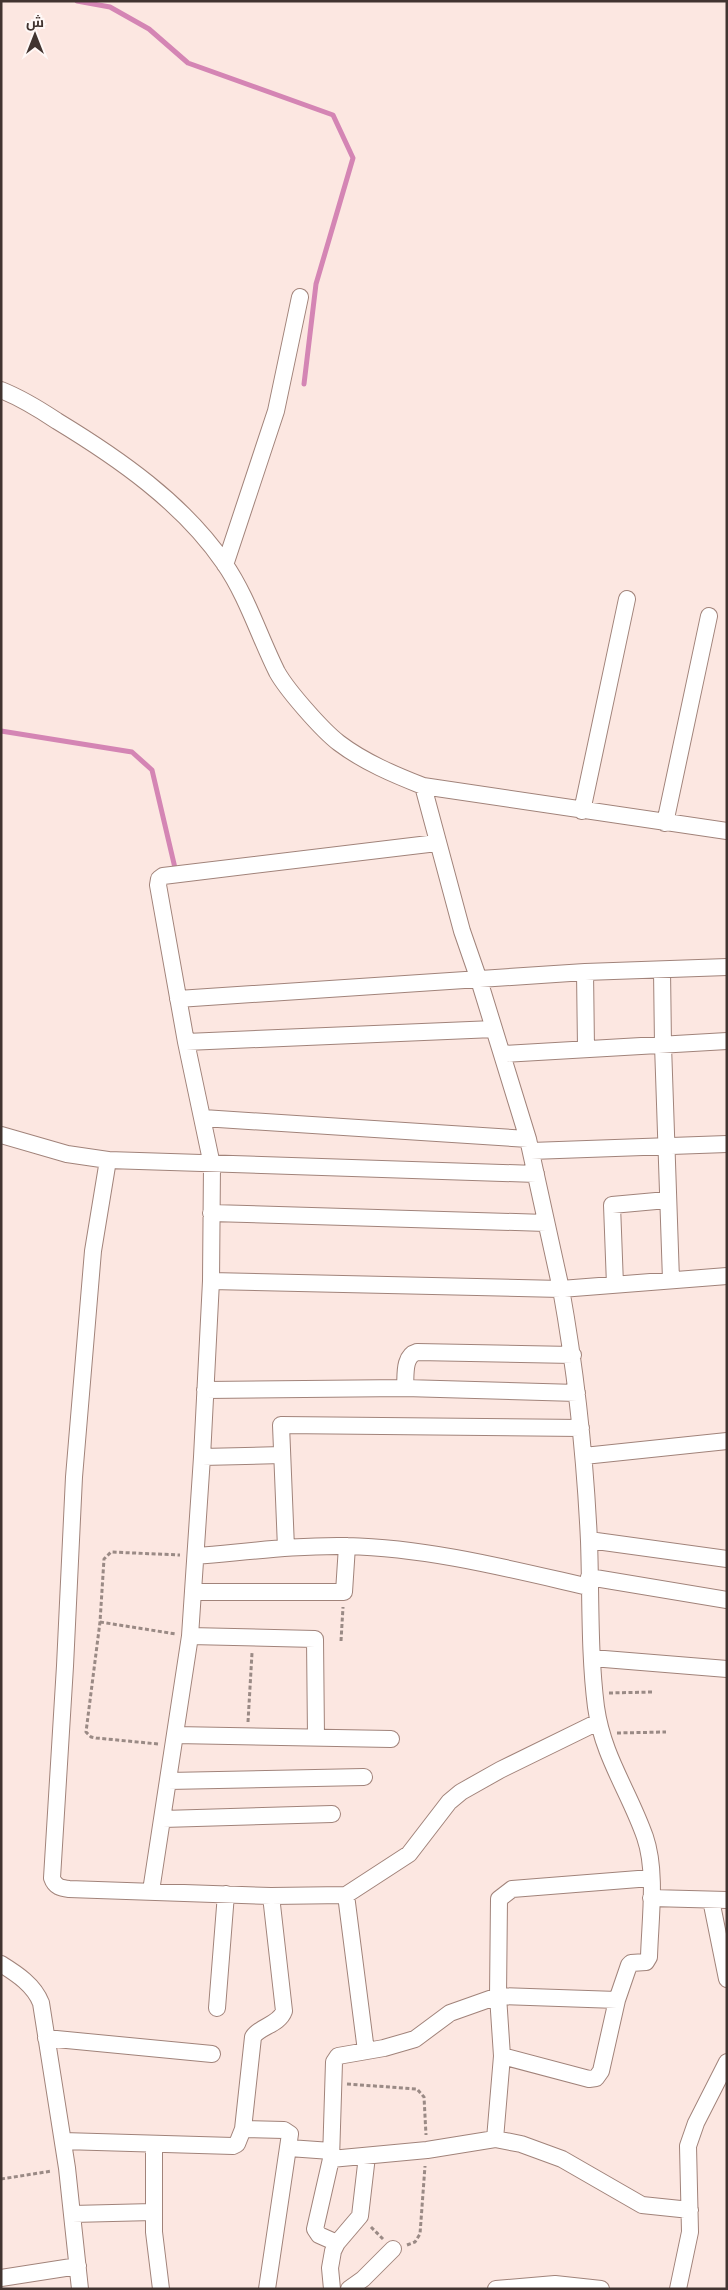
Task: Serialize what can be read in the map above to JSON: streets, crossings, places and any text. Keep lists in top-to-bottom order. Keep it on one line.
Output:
{"north":"top"}
